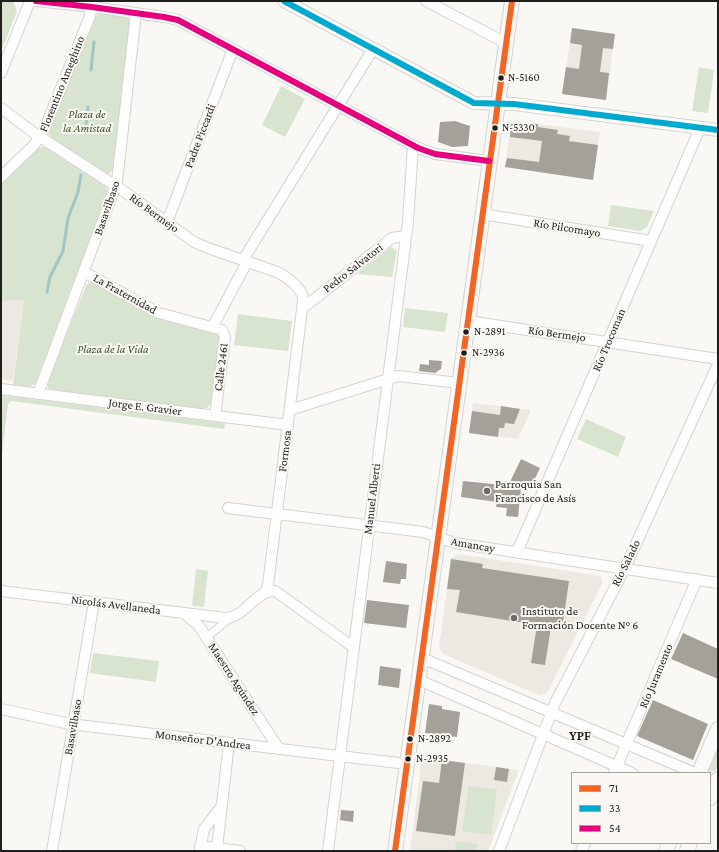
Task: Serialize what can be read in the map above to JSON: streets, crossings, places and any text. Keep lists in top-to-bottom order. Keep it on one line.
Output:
{"streets":{"street":["Florentino Ameghino","Padre Piccardi","Basavilbaso","Río Bermejo","Río Pilcomayo","Pedro Salvatori","La Fraternidad","Río Trocoman","Calle 2461","Jorge E. Gravier","Formosa","Manuel Alberti","Amancay","Río Salado","Nicolás Avellaneda","Río Juramento","Maestro Agúndez","Monseñor D'Andrea"]},"crossings":[["Florentino Ameghino","Río Bermejo"],["Padre Piccardi","Río Bermejo"],["Basavilbaso","Río Bermejo"],["Basavilbaso","La Fraternidad"],["Basavilbaso","Jorge E. Gravier"],["Basavilbaso","Nicolás Avellaneda"],["Basavilbaso","Monseñor D'Andrea"],["Río Bermejo","Pedro Salvatori"],["Río Bermejo","Río Trocoman"],["Río Bermejo","Calle 2461"],["Río Bermejo","Formosa"],["Río Pilcomayo","Río Trocoman"],["Pedro Salvatori","Formosa"],["Pedro Salvatori","Manuel Alberti"],["La Fraternidad","Calle 2461"],["Río Trocoman","Amancay"],["Calle 2461","Jorge E. Gravier"],["Jorge E. Gravier","Formosa"],["Formosa","Amancay"],["Manuel Alberti","Amancay"],["Manuel Alberti","Monseñor D'Andrea"],["Amancay","Río Salado"],["Amancay","Río Juramento"],["Nicolás Avellaneda","Maestro Agúndez"],["Maestro Agúndez","Monseñor D'Andrea"]],"districts":["YPF"],"parks":["Plaza de la Amistad","Plaza de la Vida"],"places":["N-5160","N-5330","N-2891","N-2936","Parroquia San Francisco de Asís","Instituto de Formación Docente N° 6","N-2892","N-2935"],"lines":["transit line 71","transit line 33","transit line 54"],"legend":["71","33","54"]}
